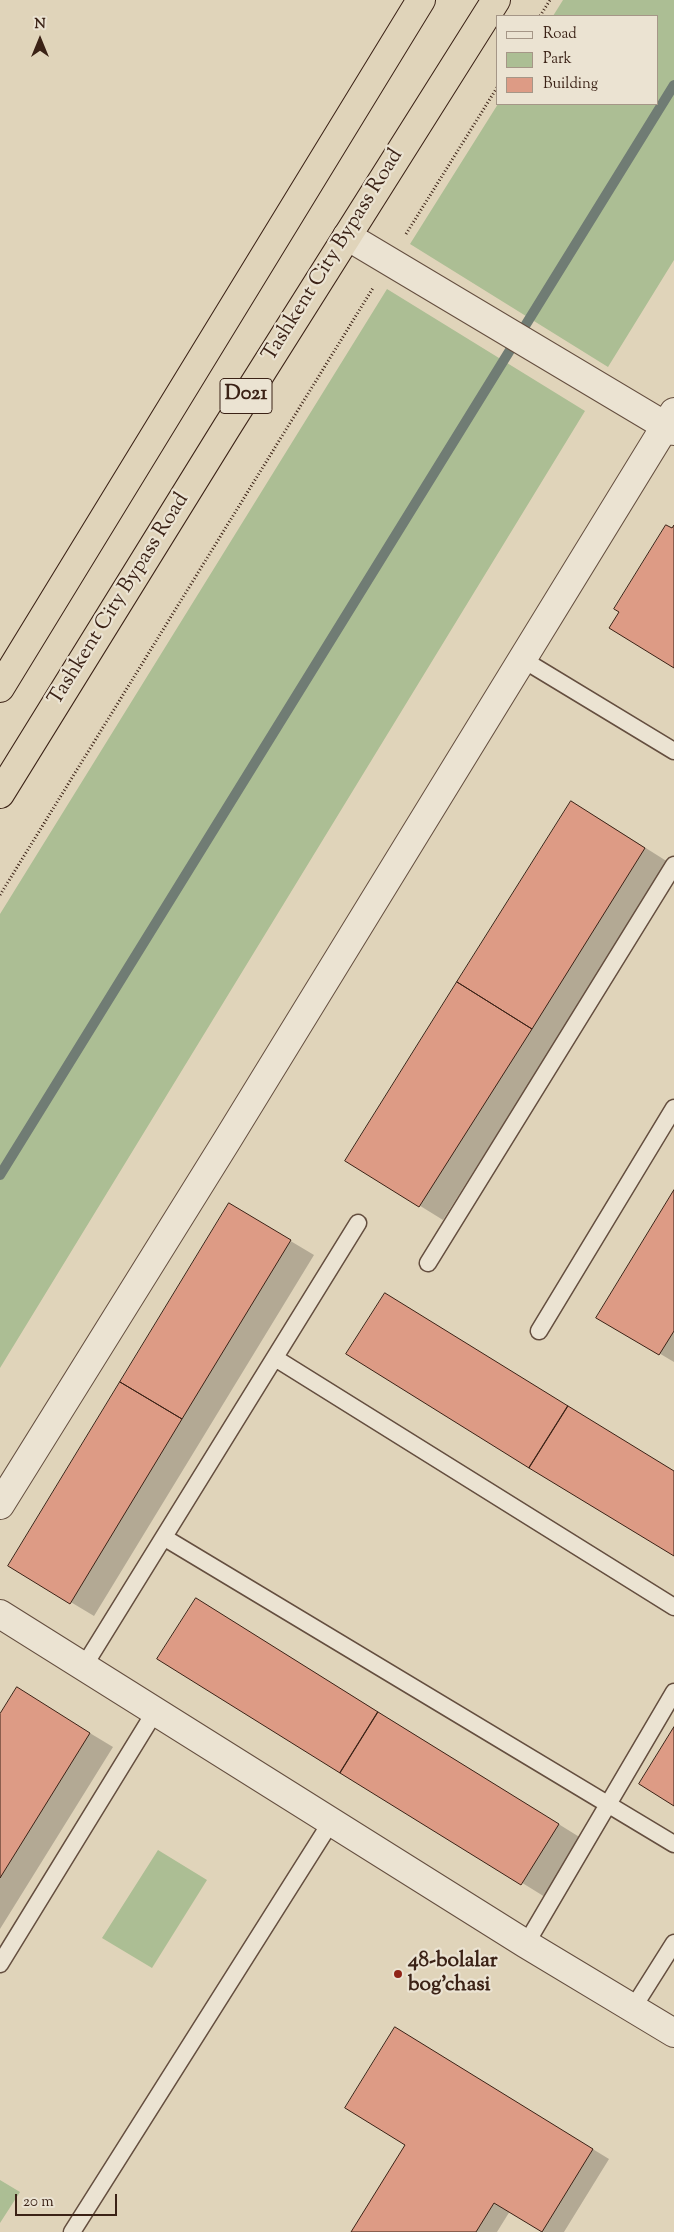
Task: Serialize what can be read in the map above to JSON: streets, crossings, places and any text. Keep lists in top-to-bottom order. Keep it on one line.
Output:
{"streets":{"highway":["Tashkent City Bypass Road","D021"]},"places":["48-bolalar bog'chasi"],"legend":["Road","Park","Building"],"scale_bar":"20 m","north":"top"}
